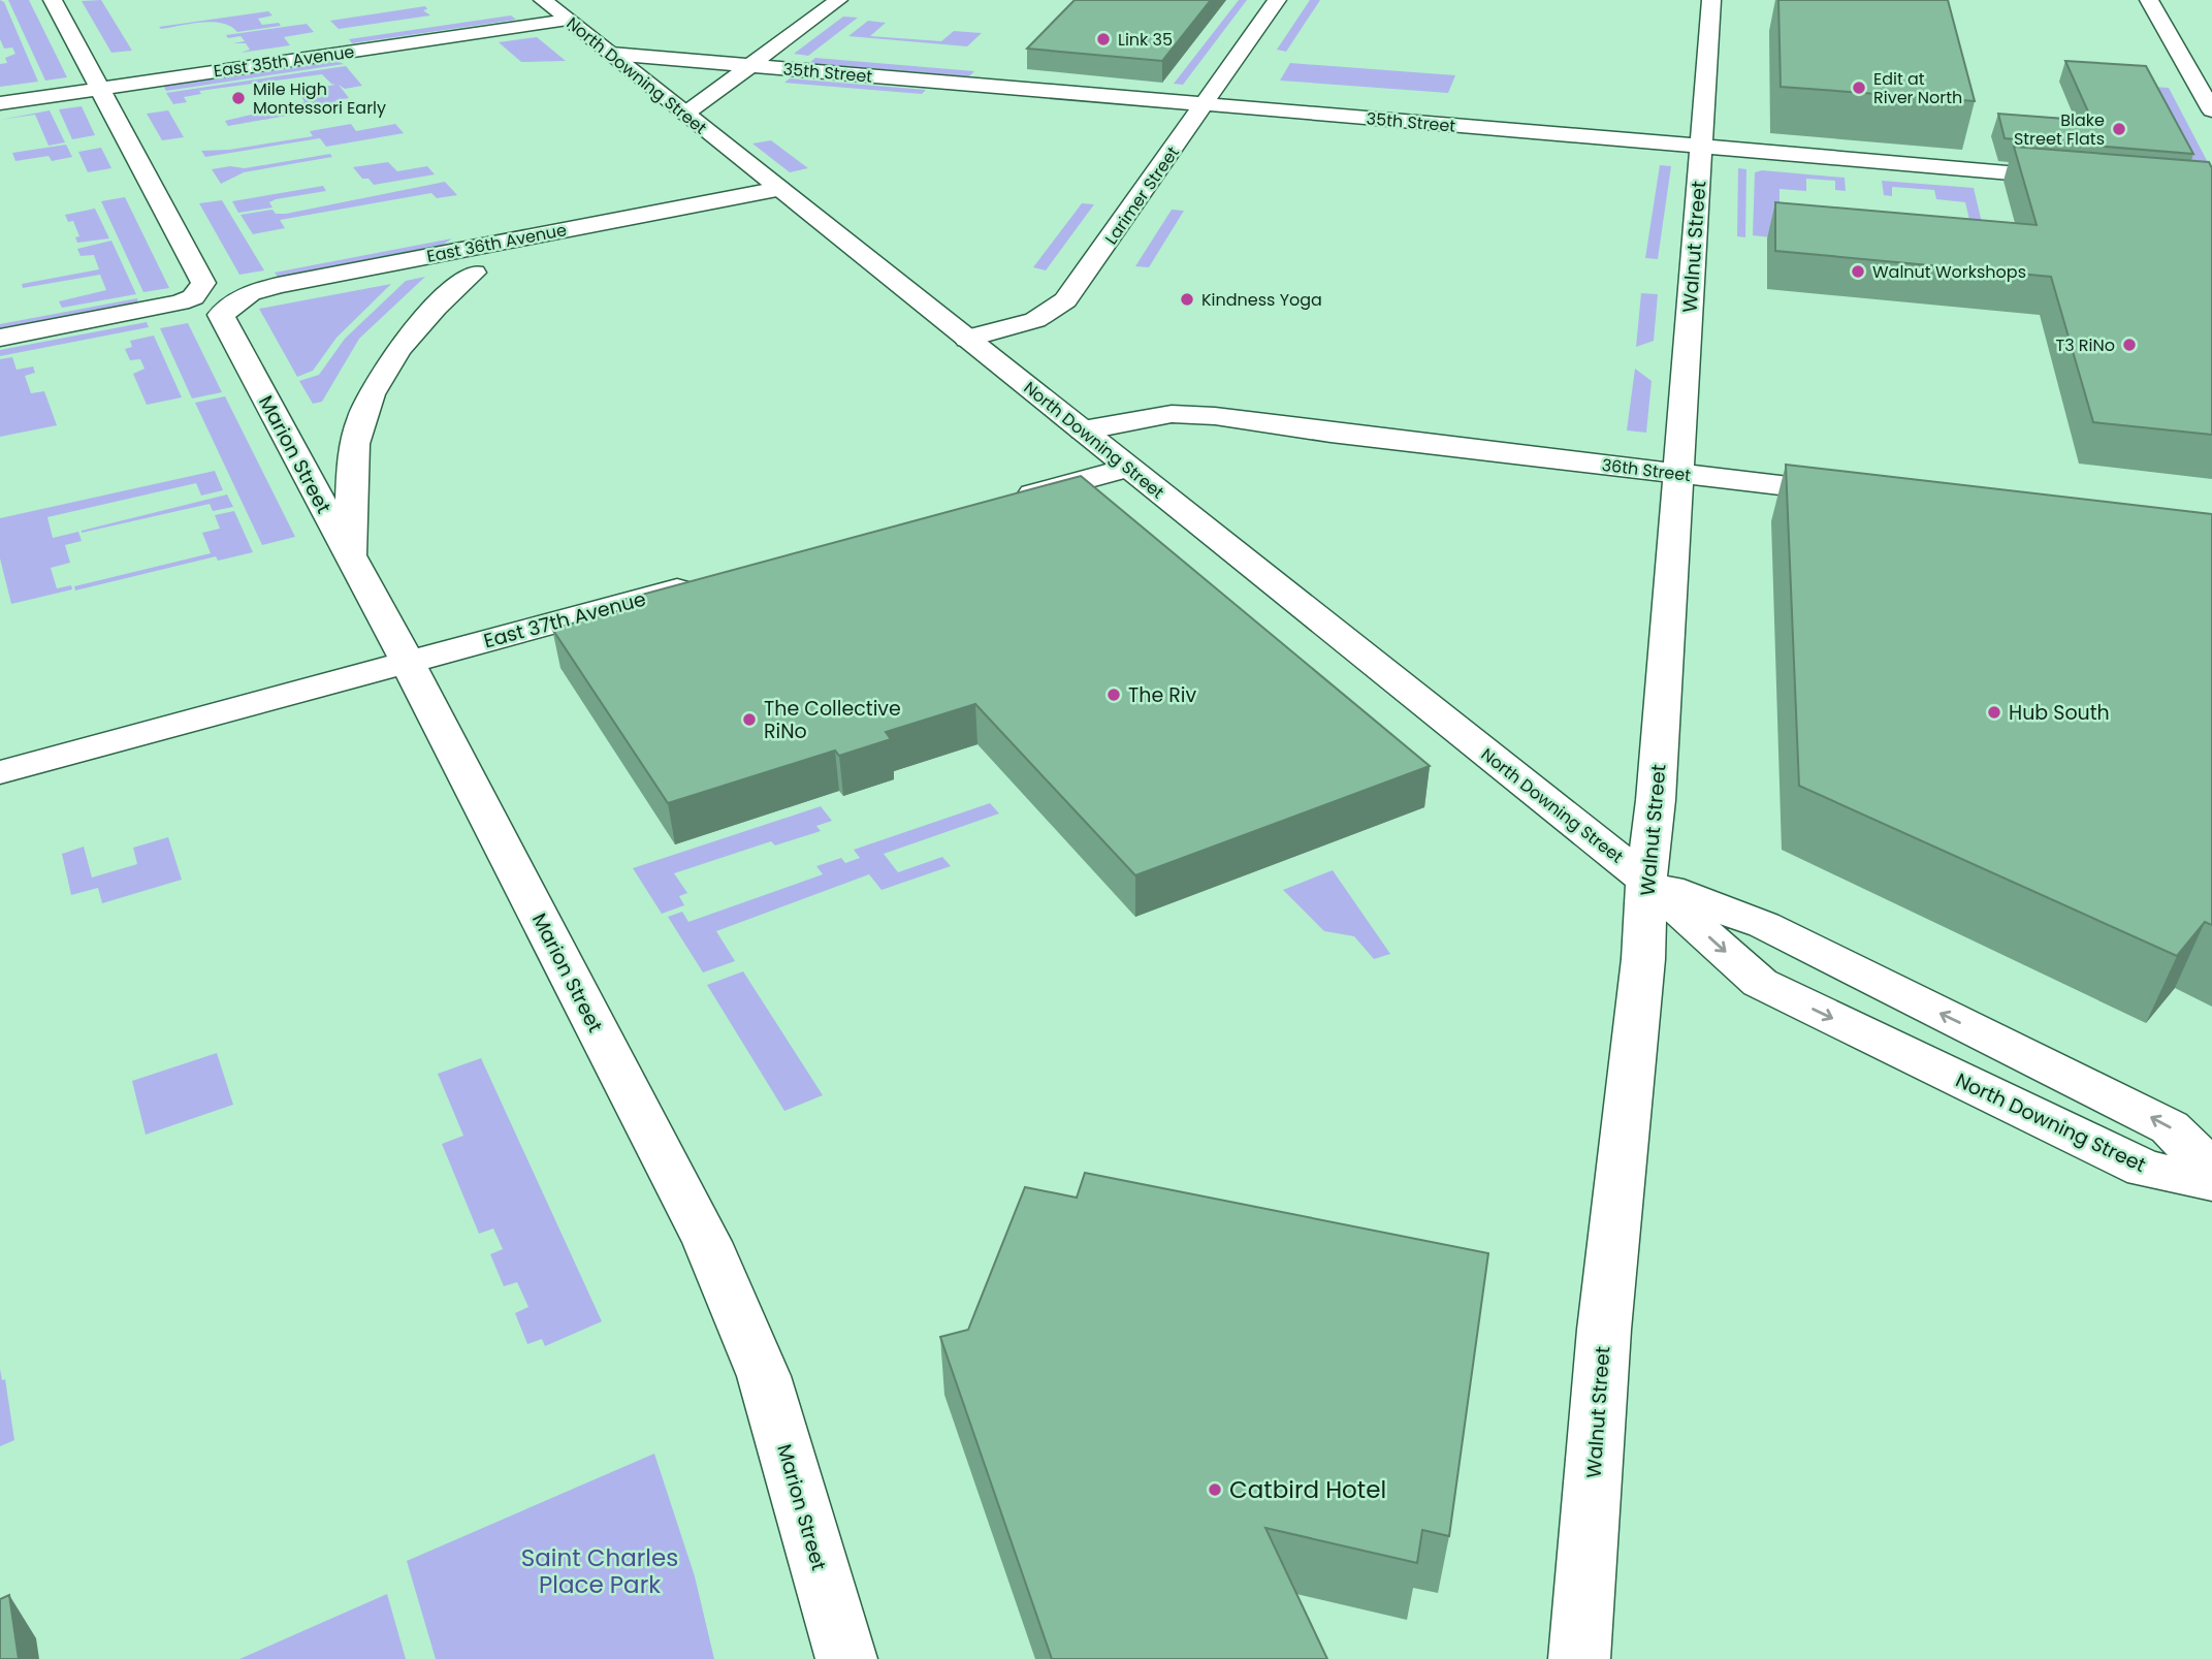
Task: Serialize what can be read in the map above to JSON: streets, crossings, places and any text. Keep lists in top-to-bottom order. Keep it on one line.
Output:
{"streets":{"street":["East 35th Avenue","35th Street","North Downing Street","Larimer Street","East 36th Avenue","Walnut Street","Marion Street","36th Street","East 37th Avenue"]},"crossings":[["East 35th Avenue","North Downing Street"],["35th Street","North Downing Street"],["35th Street","Larimer Street"],["35th Street","Walnut Street"],["North Downing Street","Larimer Street"],["North Downing Street","East 36th Avenue"],["North Downing Street","Walnut Street"],["North Downing Street","36th Street"],["East 36th Avenue","Marion Street"],["Walnut Street","36th Street"],["Marion Street","East 37th Avenue"]],"parks":["Saint Charles Place Park"],"places":["Link 35","Edit at River North","Mile High Montessori Early","Blake Street Flats","Walnut Workshops","Kindness Yoga","T3 RiNo","The Riv","Hub South","The Collective RiNo","Catbird Hotel"]}
